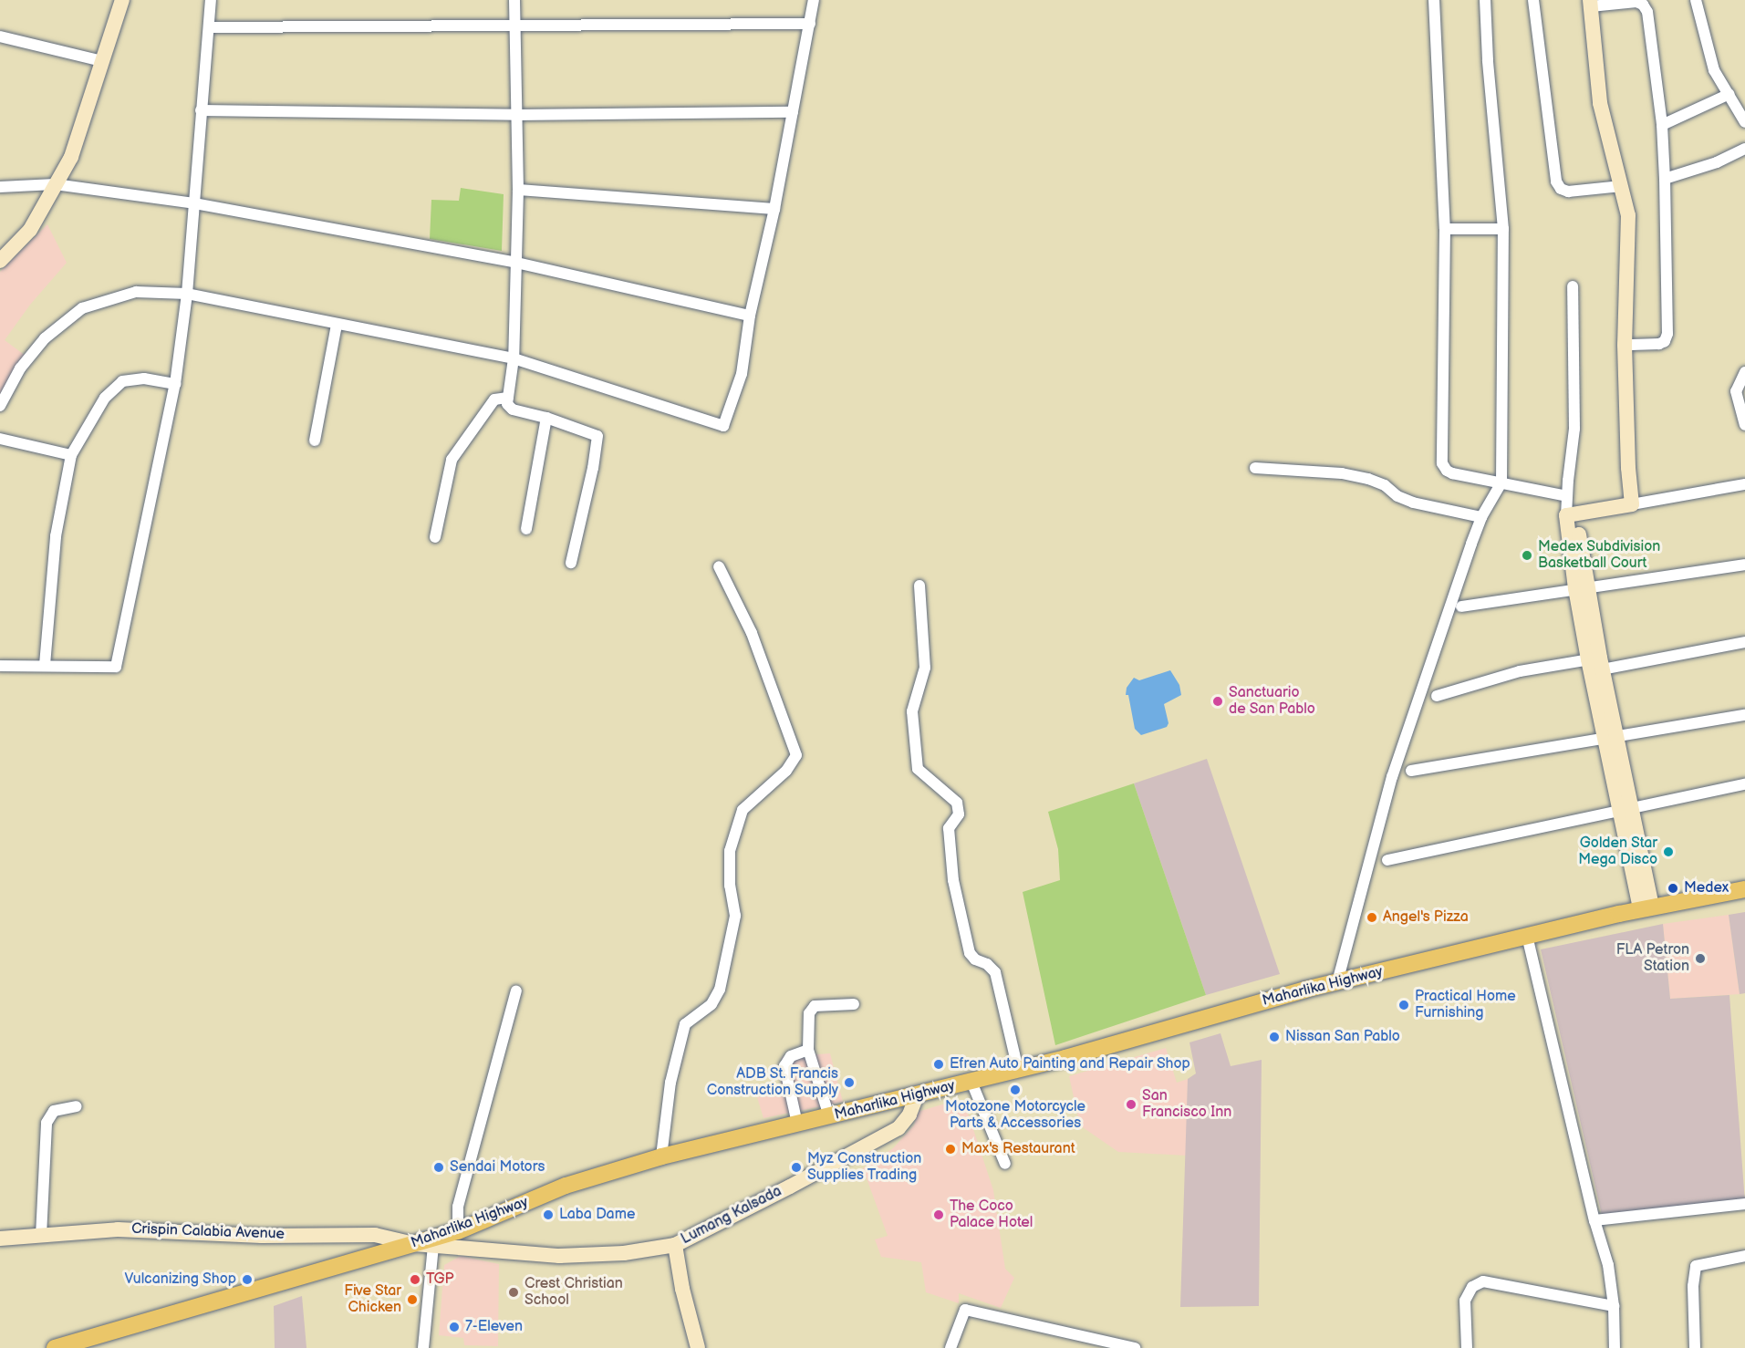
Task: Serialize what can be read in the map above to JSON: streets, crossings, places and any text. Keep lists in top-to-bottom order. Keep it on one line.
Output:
{"streets":{"main road":["Maharlika Highway"],"street":["Lumang Kalsada","Crispin Calabia Avenue"]},"crossings":[["Maharlika Highway","Lumang Kalsada"],["Maharlika Highway","Crispin Calabia Avenue"],["Lumang Kalsada","Crispin Calabia Avenue"]],"places":["Medex Subdivision Basketball Court","Sanctuario de San Pablo","Golden Star Mega Disco","Medex","Angel's Pizza","FLA Petron Station","Practical Home Furnishing","Nissan San Pablo","Efren Auto Painting and Repair Shop","ADB St. Francis Construction Supply","Motozone Motorcycle Parts & Accessories","San Francisco Inn","Max's Restaurant","Sendai Motors","Myz Construction Supplies Trading","Laba Dame","The Coco Palace Hotel","Vulcanizing Shop","TGP","Crest Christian School","Five Star Chicken","7-Eleven"]}
